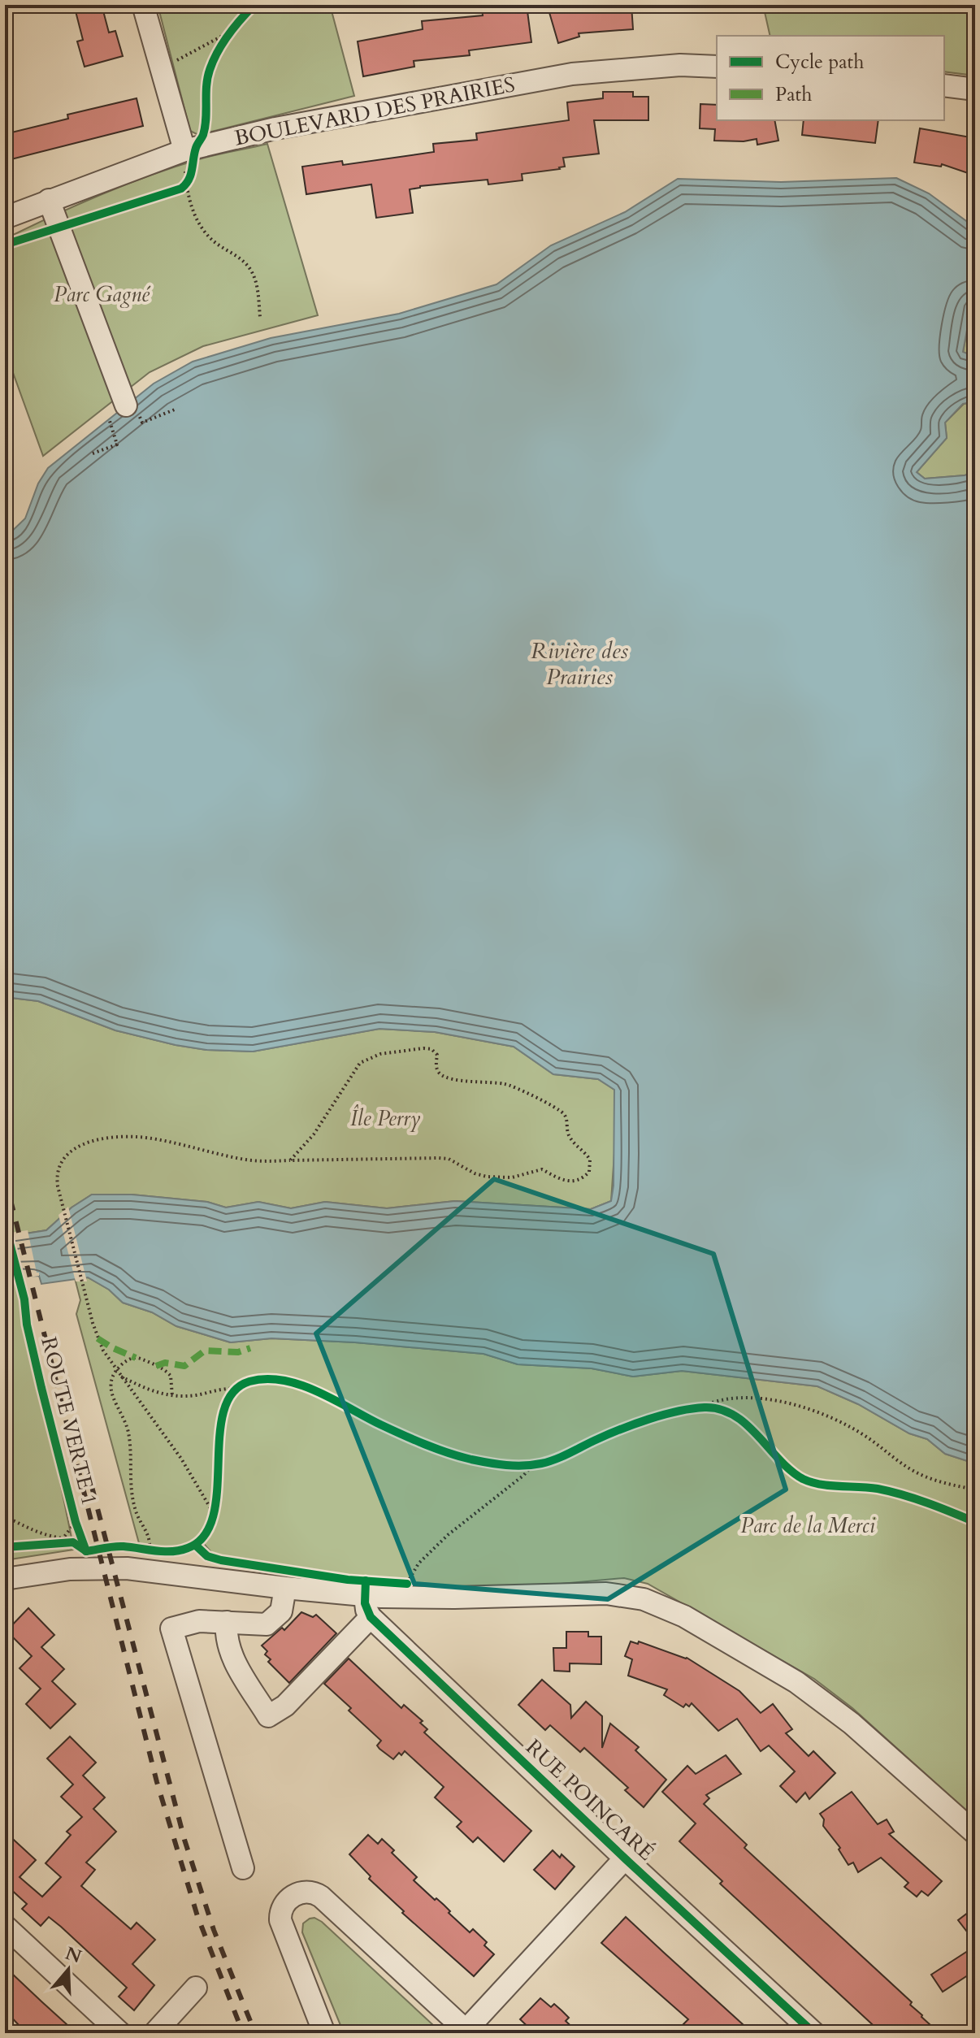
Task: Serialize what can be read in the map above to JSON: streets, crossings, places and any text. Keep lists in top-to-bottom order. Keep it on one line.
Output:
{"streets":{"street":["BOULEVARD DES PRAIRIES","RUE POINCARÉ"],"cycle path":["ROUTE VERTE 1"]},"water":["Rivière des Prairies"],"parks":["Parc Gagné","Île Perry","Parc de la Merci"],"legend":["Cycle path","Path"],"north":"top"}
